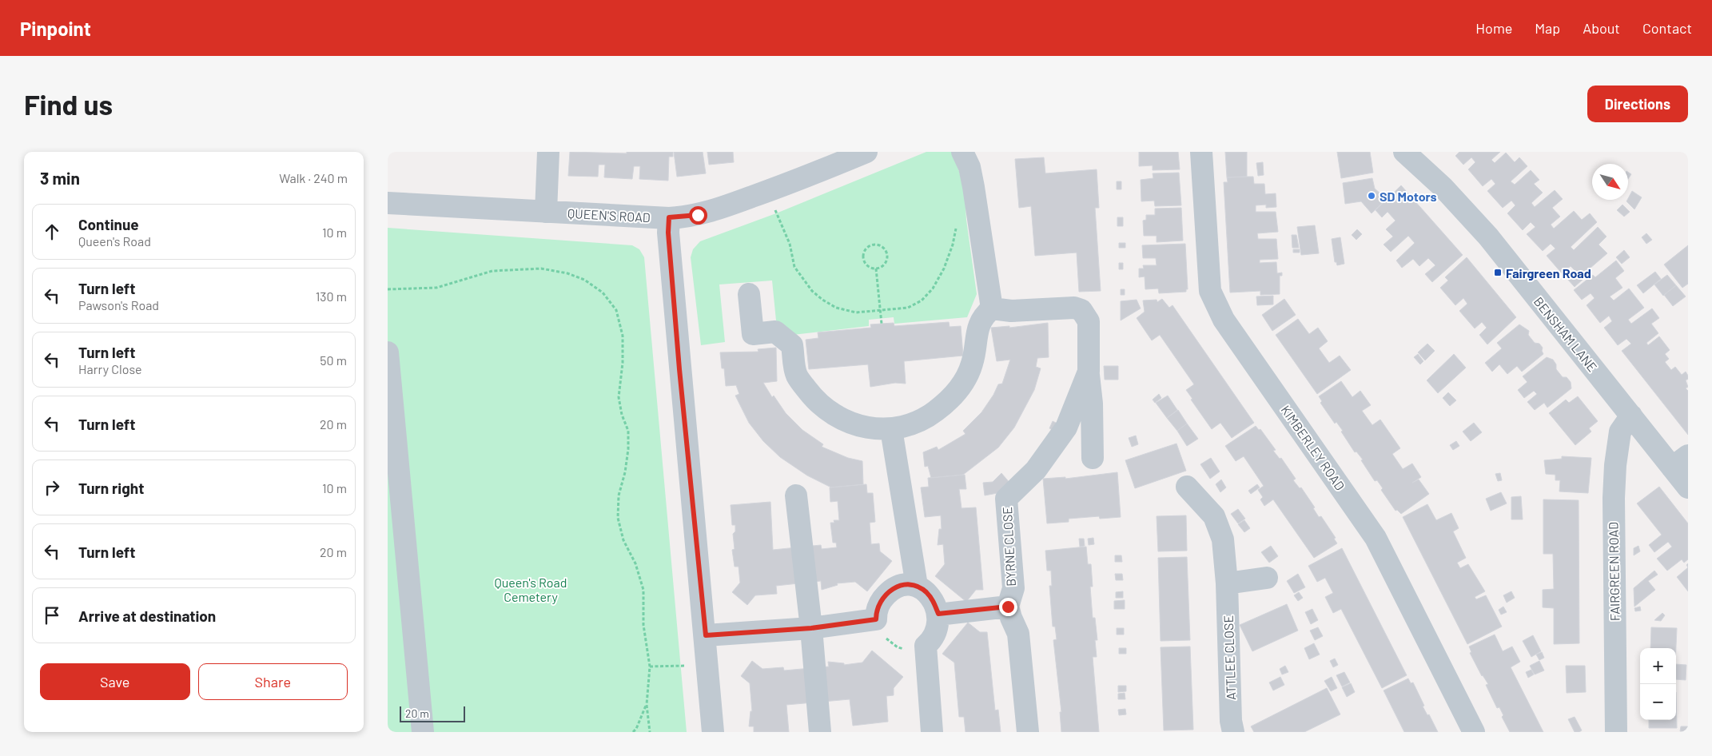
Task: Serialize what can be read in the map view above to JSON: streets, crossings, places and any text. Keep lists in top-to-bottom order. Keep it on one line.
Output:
{"streets":{"street":["QUEEN'S ROAD","BENSHAM LANE","KIMBERLEY ROAD","BYRNE CLOSE","FAIRGREEN ROAD","ATTLEE CLOSE"]},"crossings":[["BENSHAM LANE","FAIRGREEN ROAD"]],"parks":["Queen's Road Cemetery"],"places":{"other":["SD Motors"],"transit":["Fairgreen Road"]},"scale_bar":"20 m","north":"bottom right","page":{"header":"Pinpoint","nav":["Home","Map","About","Contact"],"buttons":["Directions",["Save","Share"]],"title":"Find us","heading":["3 min","Walk · 240 m"],"list":[["Continue","Queen's Road","10 m"],["Turn left","Pawson's Road","130 m"],["Turn left","Harry Close","50 m"],["Turn left","20 m"],["Turn right","10 m"],["Turn left","20 m"],"Arrive at destination"],"map_buttons":["+","−"],"scale":"20 m"}}
